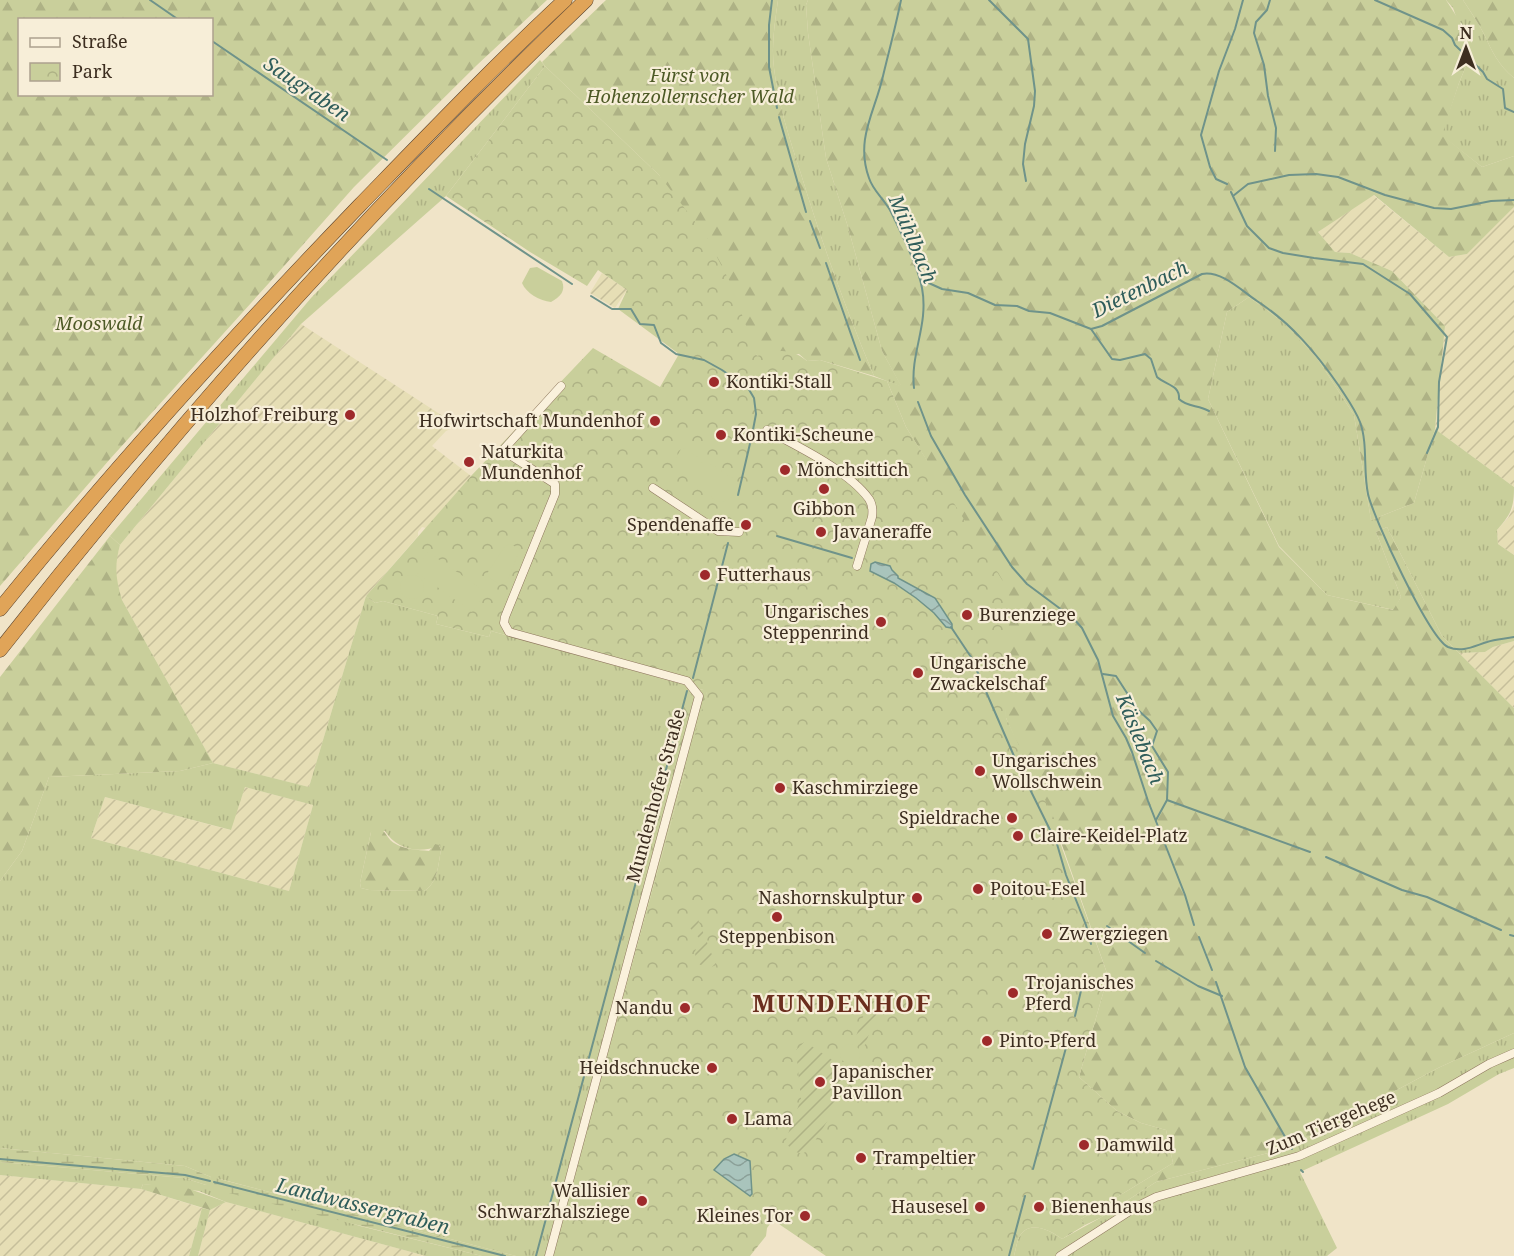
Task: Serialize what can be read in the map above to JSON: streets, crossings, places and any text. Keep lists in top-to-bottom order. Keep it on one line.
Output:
{"streets":{"street":["Mundenhofer Straße","Zum Tiergehege"]},"districts":["MUNDENHOF"],"water":["Saugraben","Mühlbach","Dietenbach","Käslebach","Landwassergraben"],"parks":["Fürst von Hohenzollernscher Wald","Mooswald"],"places":["Kontiki-Stall","Holzhof Freiburg","Hofwirtschaft Mundenhof","Kontiki-Scheune","Naturkita Mundenhof","Mönchsittich","Gibbon","Spendenaffe","Javaneraffe","Futterhaus","Burenziege","Ungarisches Steppenrind","Ungarische Zwackelschaf","Ungarisches Wollschwein","Kaschmirziege","Spieldrache","Claire-Keidel-Platz","Poitou-Esel","Nashornskulptur","Steppenbison","Zwergziegen","Trojanisches Pferd","Nandu","Pinto-Pferd","Heidschnucke","Japanischer Pavillon","Lama","Damwild","Trampeltier","Wallisier Schwarzhalsziege","Hausesel","Bienenhaus","Kleines Tor"],"legend":["Straße","Park"],"north":"top"}
